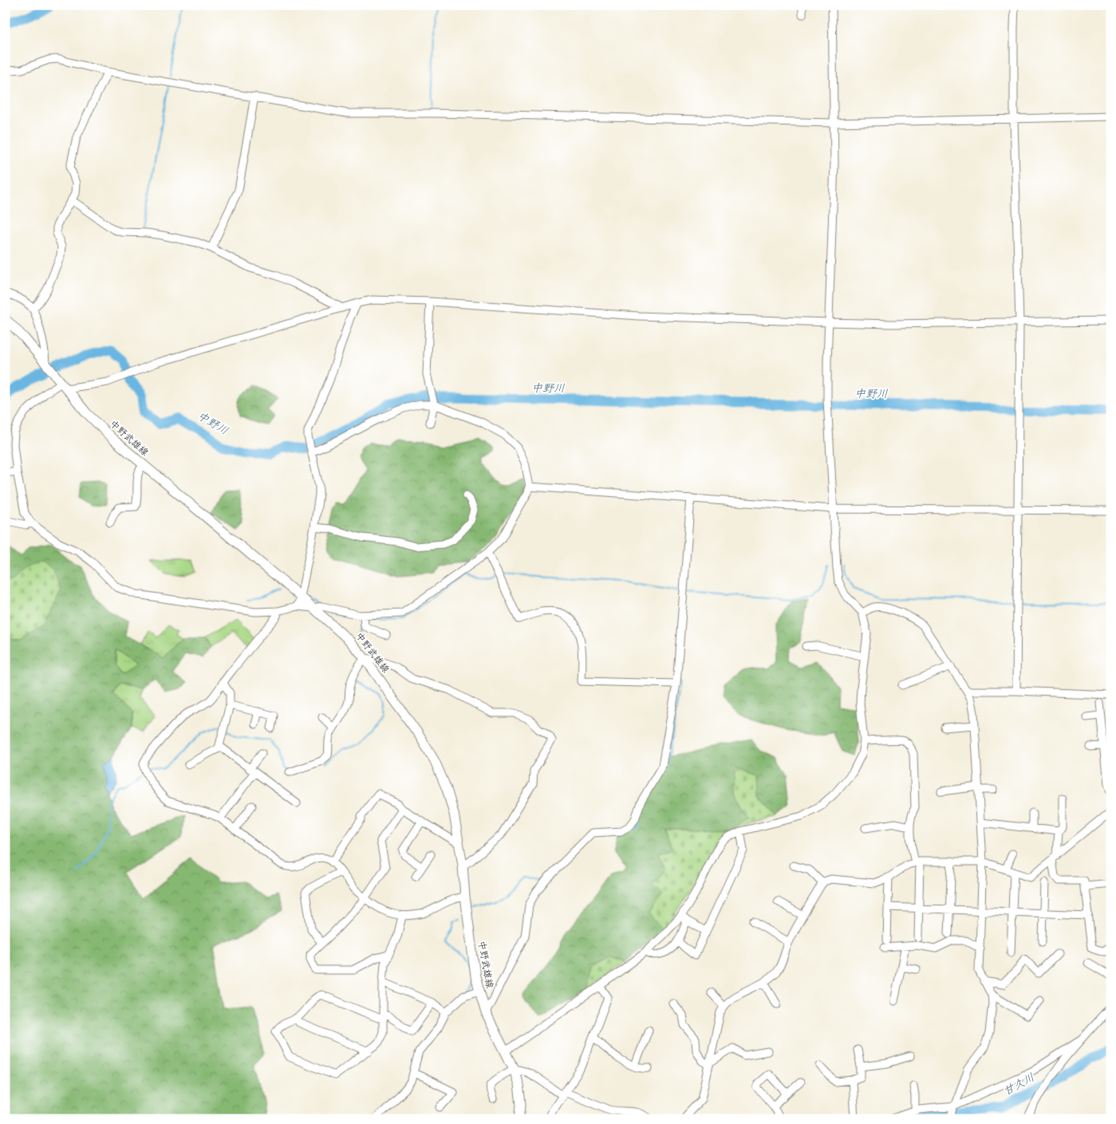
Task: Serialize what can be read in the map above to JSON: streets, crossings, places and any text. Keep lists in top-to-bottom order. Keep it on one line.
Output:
{"streets":{"main road":["中野武雄線"]},"water":["中野川","甘久川"]}
